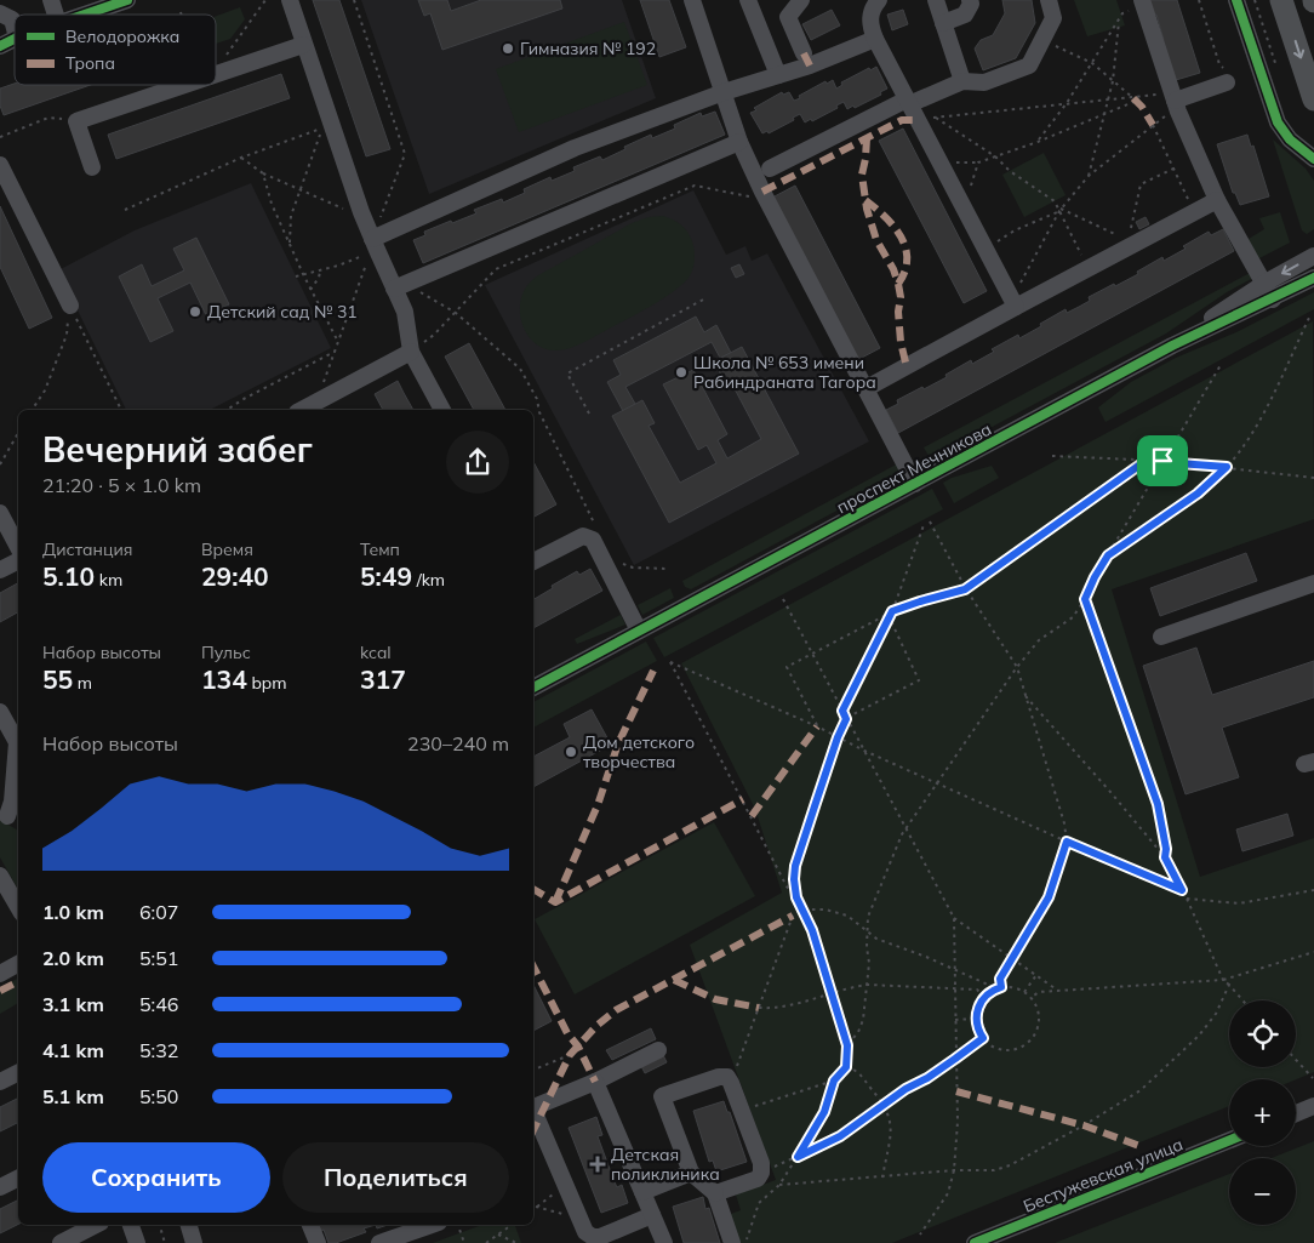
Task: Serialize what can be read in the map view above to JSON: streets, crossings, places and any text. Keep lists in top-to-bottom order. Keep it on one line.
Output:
{"streets":{"street":["проспект Мечникова","Бестужевская улица"]},"places":{"other":["Гимназия № 192","Детский сад № 31","Школа № 653 имени Рабиндраната Тагора","Дом детского творчества"],"health":["Детская поликлиника"]},"legend":["Велодорожка","Тропа"],"page":{"heading":["Вечерний забег","21:20 · 5 × 1.0 km"],"stats":[["Дистанция","5.10 km"],["Время","29:40"],["Темп","5:49 /km"],["Набор высоты","55 m"],["Пульс","134 bpm"],["kcal","317"]],"chart":["Набор высоты","230–240 m"],"list":[{"name":"1.0 km","note":"6:07"},{"name":"2.0 km","note":"5:51"},{"name":"3.1 km","note":"5:46"},{"name":"4.1 km","note":"5:32"},{"name":"5.1 km","note":"5:50"}],"map_buttons":["+","−"],"buttons":["Сохранить","Поделиться"]}}
